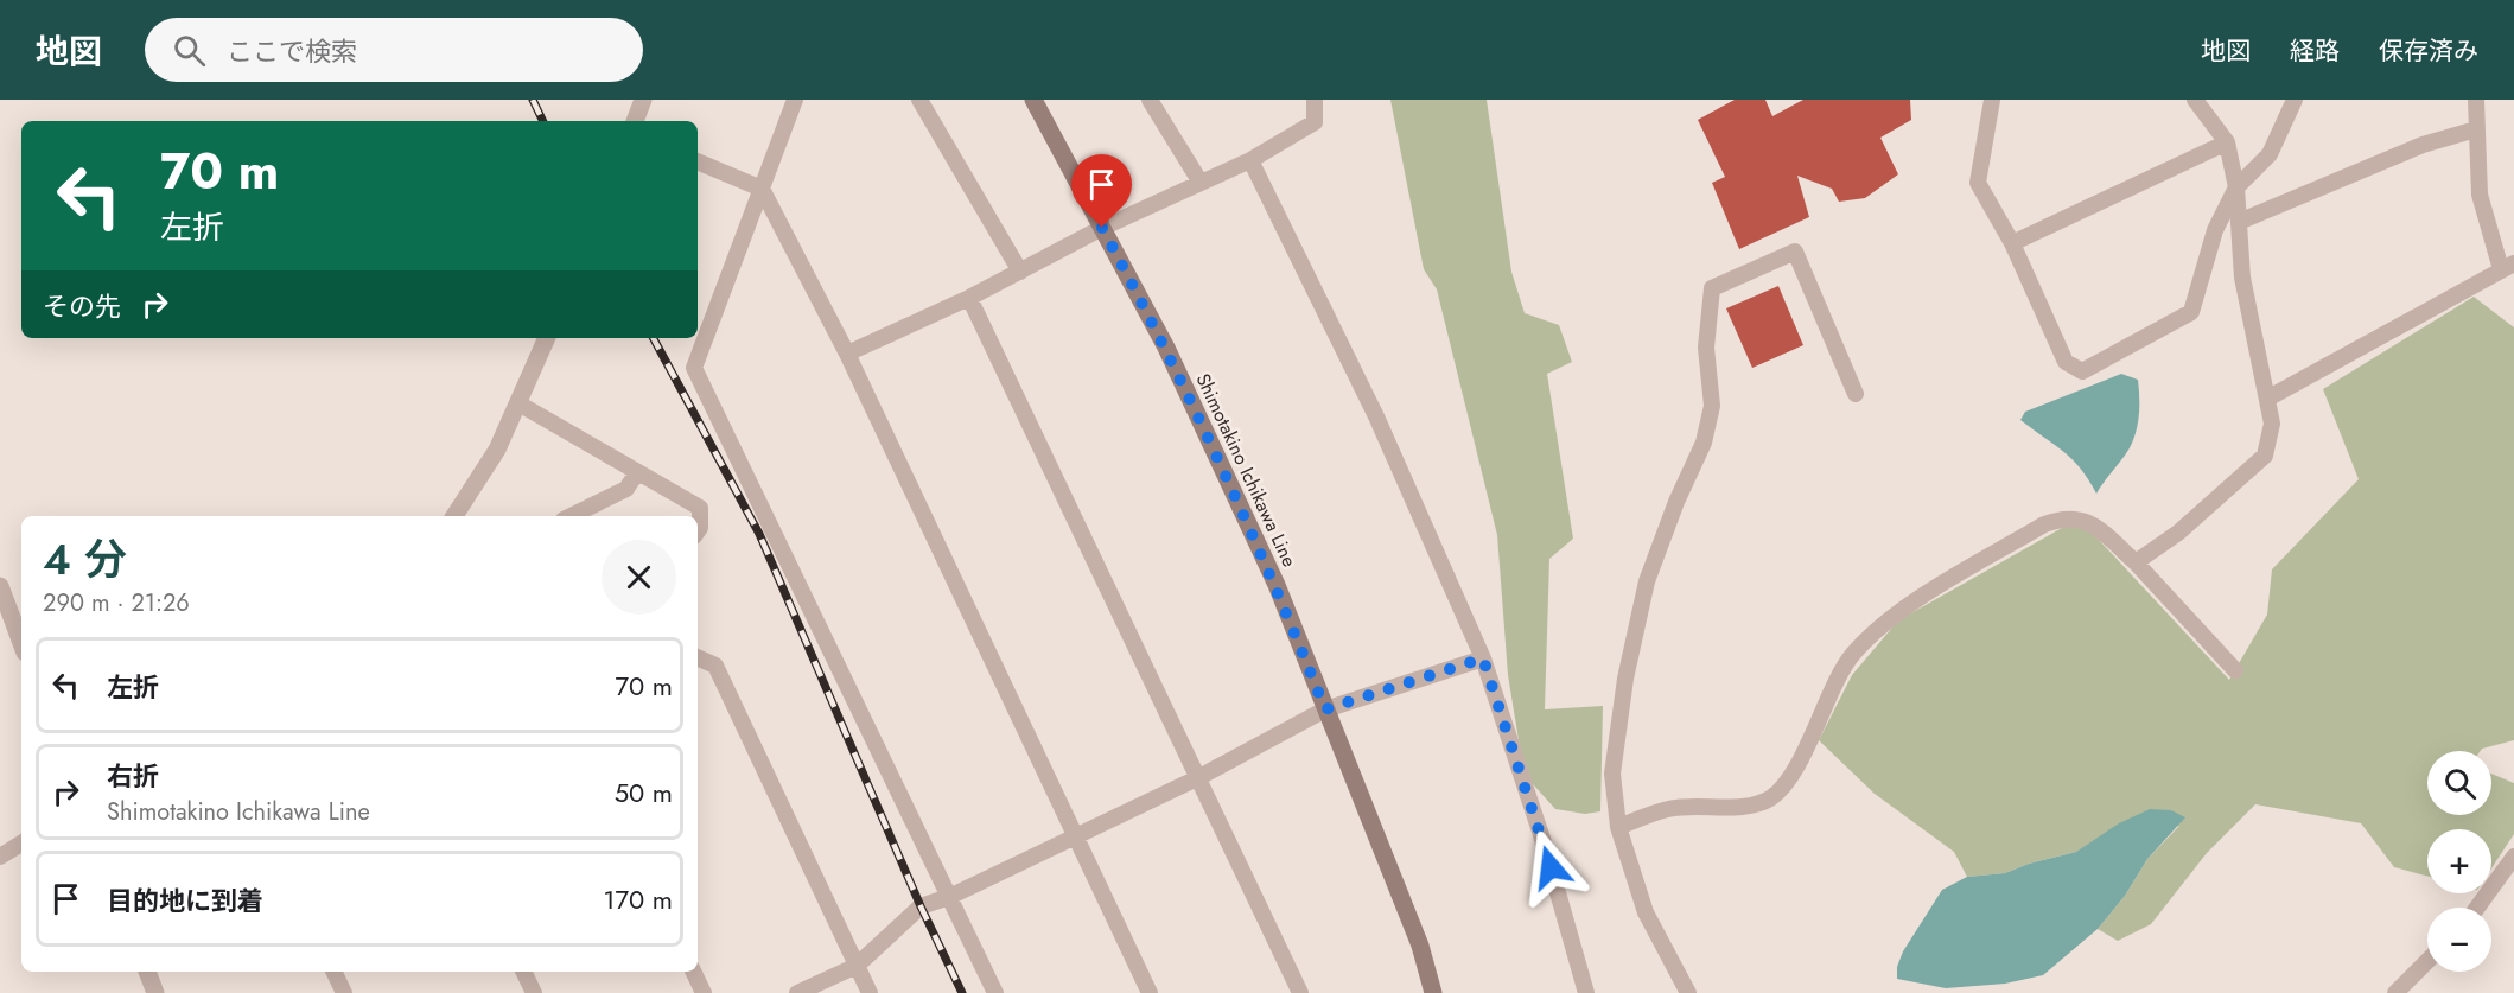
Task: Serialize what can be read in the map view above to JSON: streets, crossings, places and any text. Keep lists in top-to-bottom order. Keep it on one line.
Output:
{"streets":{"main road":["Shimotakino Ichikawa Line"]},"page":{"header":"地図","search":"ここで検索","nav":["地図","経路","保存済み"],"turn":["70 m","左折"],"then":"その先","heading":["4 分","290 m · 21:26"],"list":[{"name":"左折","value":"70 m"},{"name":"右折","note":"Shimotakino Ichikawa Line","value":"50 m"},{"name":"目的地に到着","value":"170 m"}],"map_buttons":["+","−"]}}
